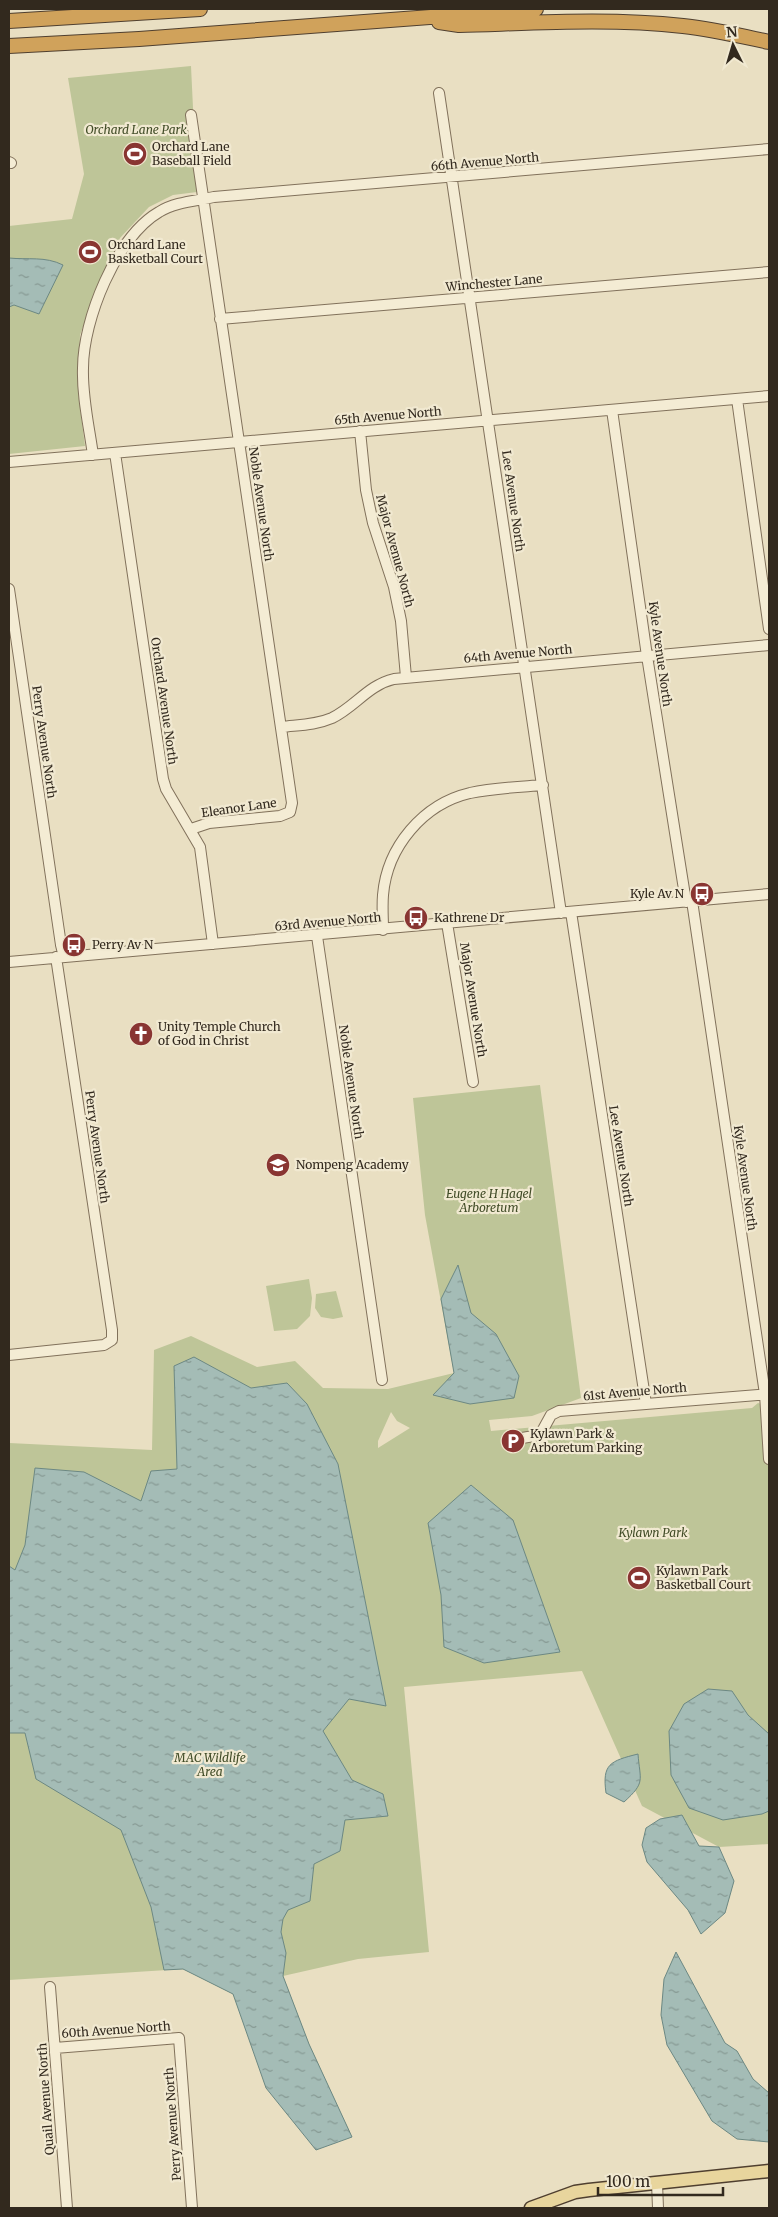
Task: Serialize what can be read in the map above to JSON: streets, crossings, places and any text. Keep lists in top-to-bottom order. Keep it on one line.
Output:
{"streets":{"street":["66th Avenue North","Winchester Lane","65th Avenue North","Lee Avenue North","Noble Avenue North","Major Avenue North","64th Avenue North","Kyle Avenue North","Orchard Avenue North","Perry Avenue North","Eleanor Lane","63rd Avenue North","61st Avenue North","60th Avenue North","Quail Avenue North"]},"crossings":[["66th Avenue North","Lee Avenue North"],["66th Avenue North","Noble Avenue North"],["Winchester Lane","Lee Avenue North"],["Winchester Lane","Noble Avenue North"],["65th Avenue North","Lee Avenue North"],["65th Avenue North","Noble Avenue North"],["65th Avenue North","Major Avenue North"],["65th Avenue North","Kyle Avenue North"],["65th Avenue North","Orchard Avenue North"],["Lee Avenue North","64th Avenue North"],["Lee Avenue North","63rd Avenue North"],["Lee Avenue North","61st Avenue North"],["Noble Avenue North","64th Avenue North"],["Noble Avenue North","Eleanor Lane"],["Noble Avenue North","63rd Avenue North"],["Major Avenue North","64th Avenue North"],["Major Avenue North","63rd Avenue North"],["64th Avenue North","Kyle Avenue North"],["Kyle Avenue North","63rd Avenue North"],["Kyle Avenue North","61st Avenue North"],["Orchard Avenue North","Eleanor Lane"],["Orchard Avenue North","63rd Avenue North"],["Perry Avenue North","63rd Avenue North"],["Perry Avenue North","60th Avenue North"],["60th Avenue North","Quail Avenue North"]],"parks":["Orchard Lane Park","Eugene H Hagel Arboretum","Kylawn Park","MAC Wildlife Area"],"places":{"sports":["Orchard Lane Baseball Field","Orchard Lane Basketball Court","Kylawn Park Basketball Court"],"bus stop":["Kyle Av N","Kathrene Dr","Perry Av N"],"church":["Unity Temple Church of God in Christ"],"school or university":["Nompeng Academy"],"parking":["Kylawn Park & Arboretum Parking"]},"scale_bar":"100 m","north":"top"}
